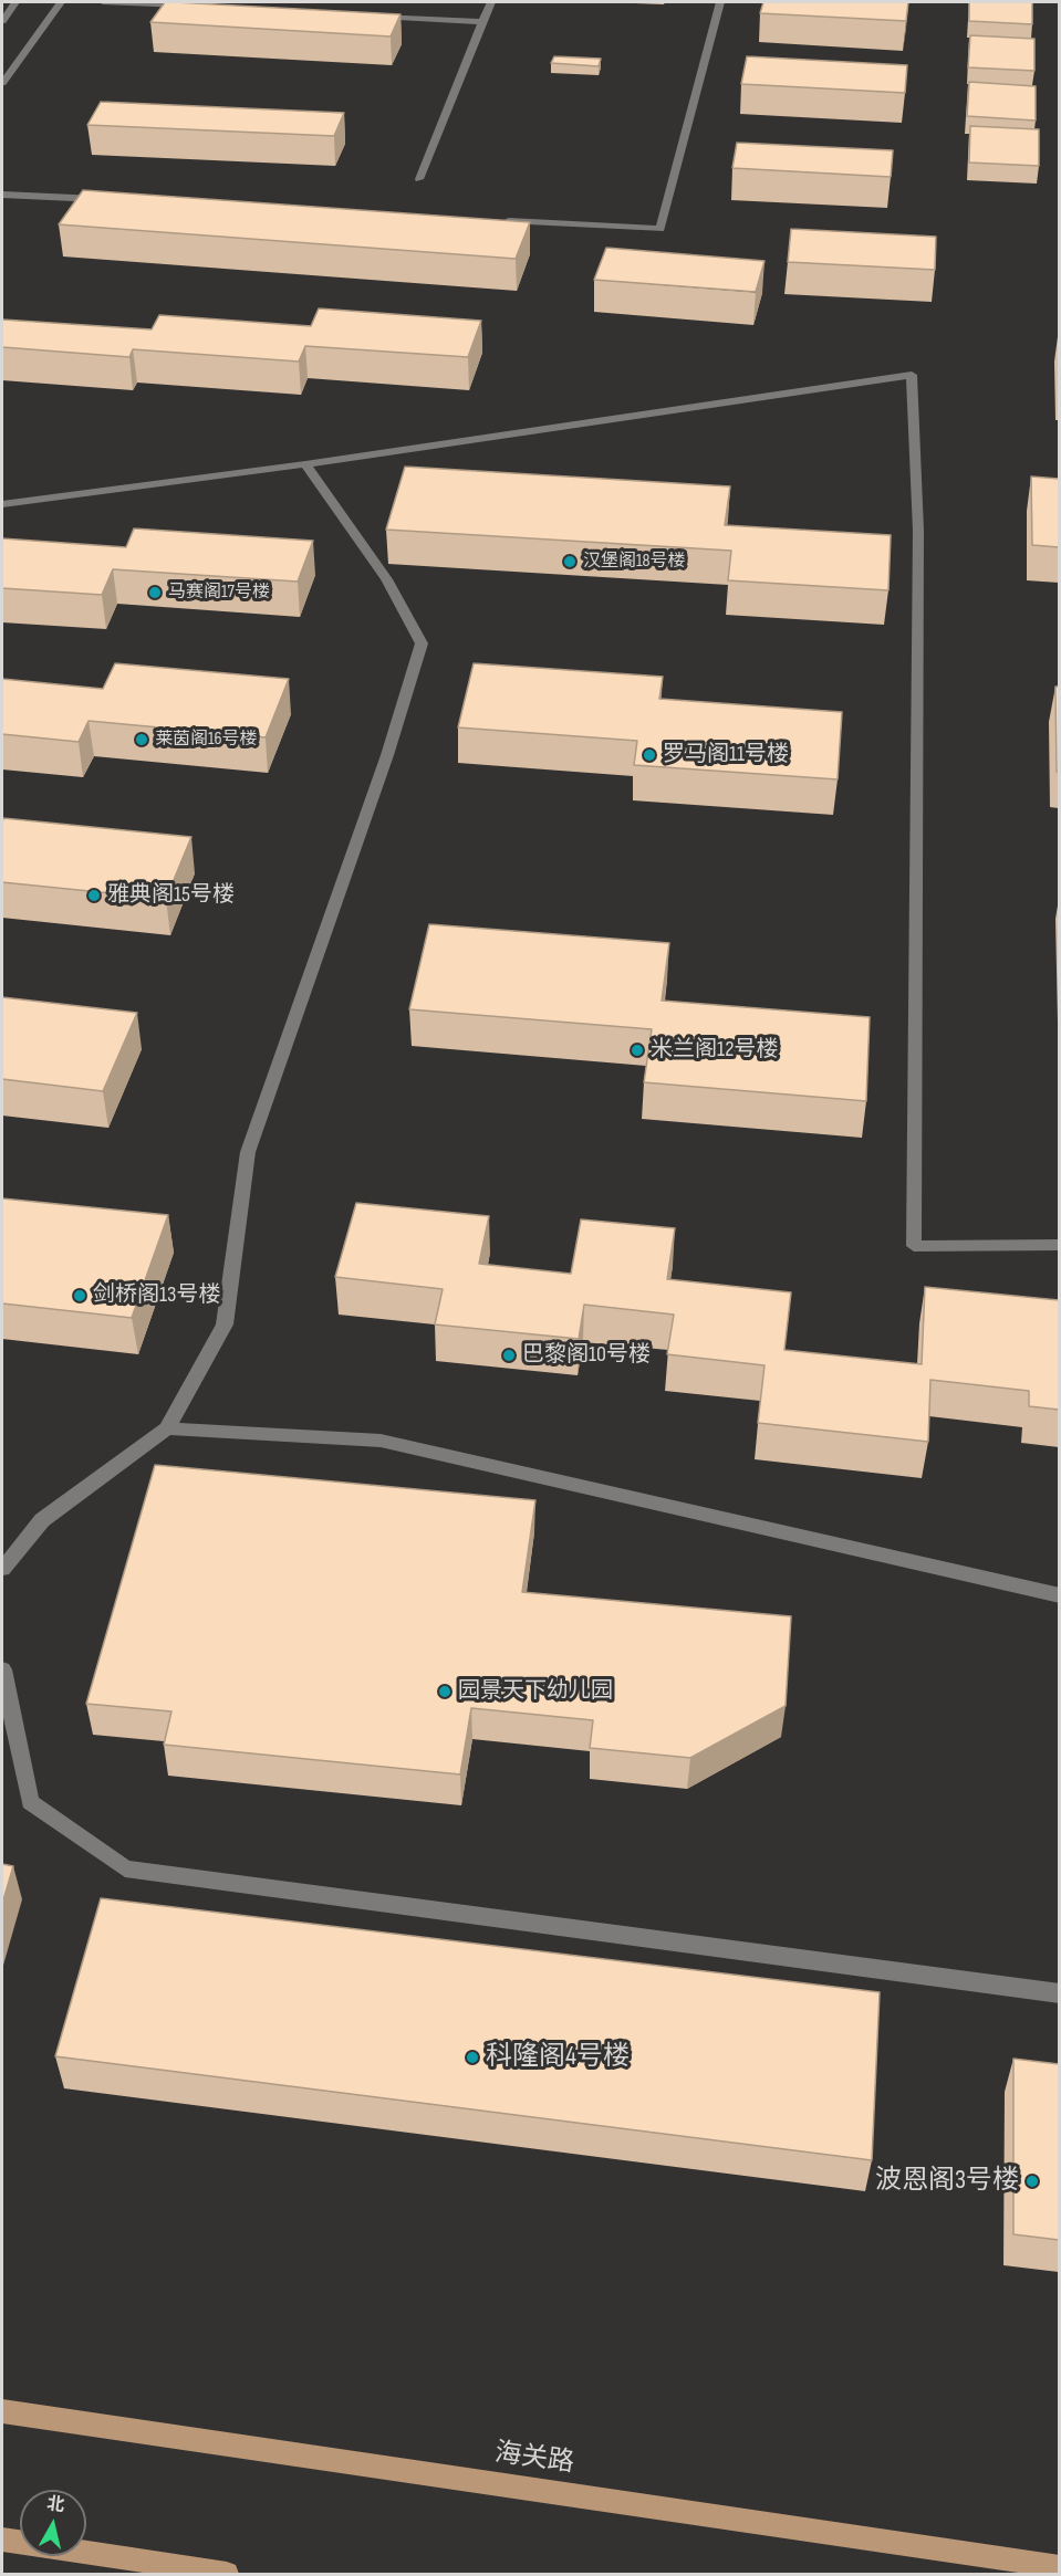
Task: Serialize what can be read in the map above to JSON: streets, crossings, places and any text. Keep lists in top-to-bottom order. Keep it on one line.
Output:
{"streets":{"main road":["海关路"]},"places":["汉堡阁18号楼","马赛阁17号楼","莱茵阁16号楼","罗马阁11号楼","雅典阁15号楼","米兰阁12号楼","剑桥阁13号楼","巴黎阁10号楼","园景天下幼儿园","科隆阁4号楼","波恩阁3号楼"],"north":"top"}
